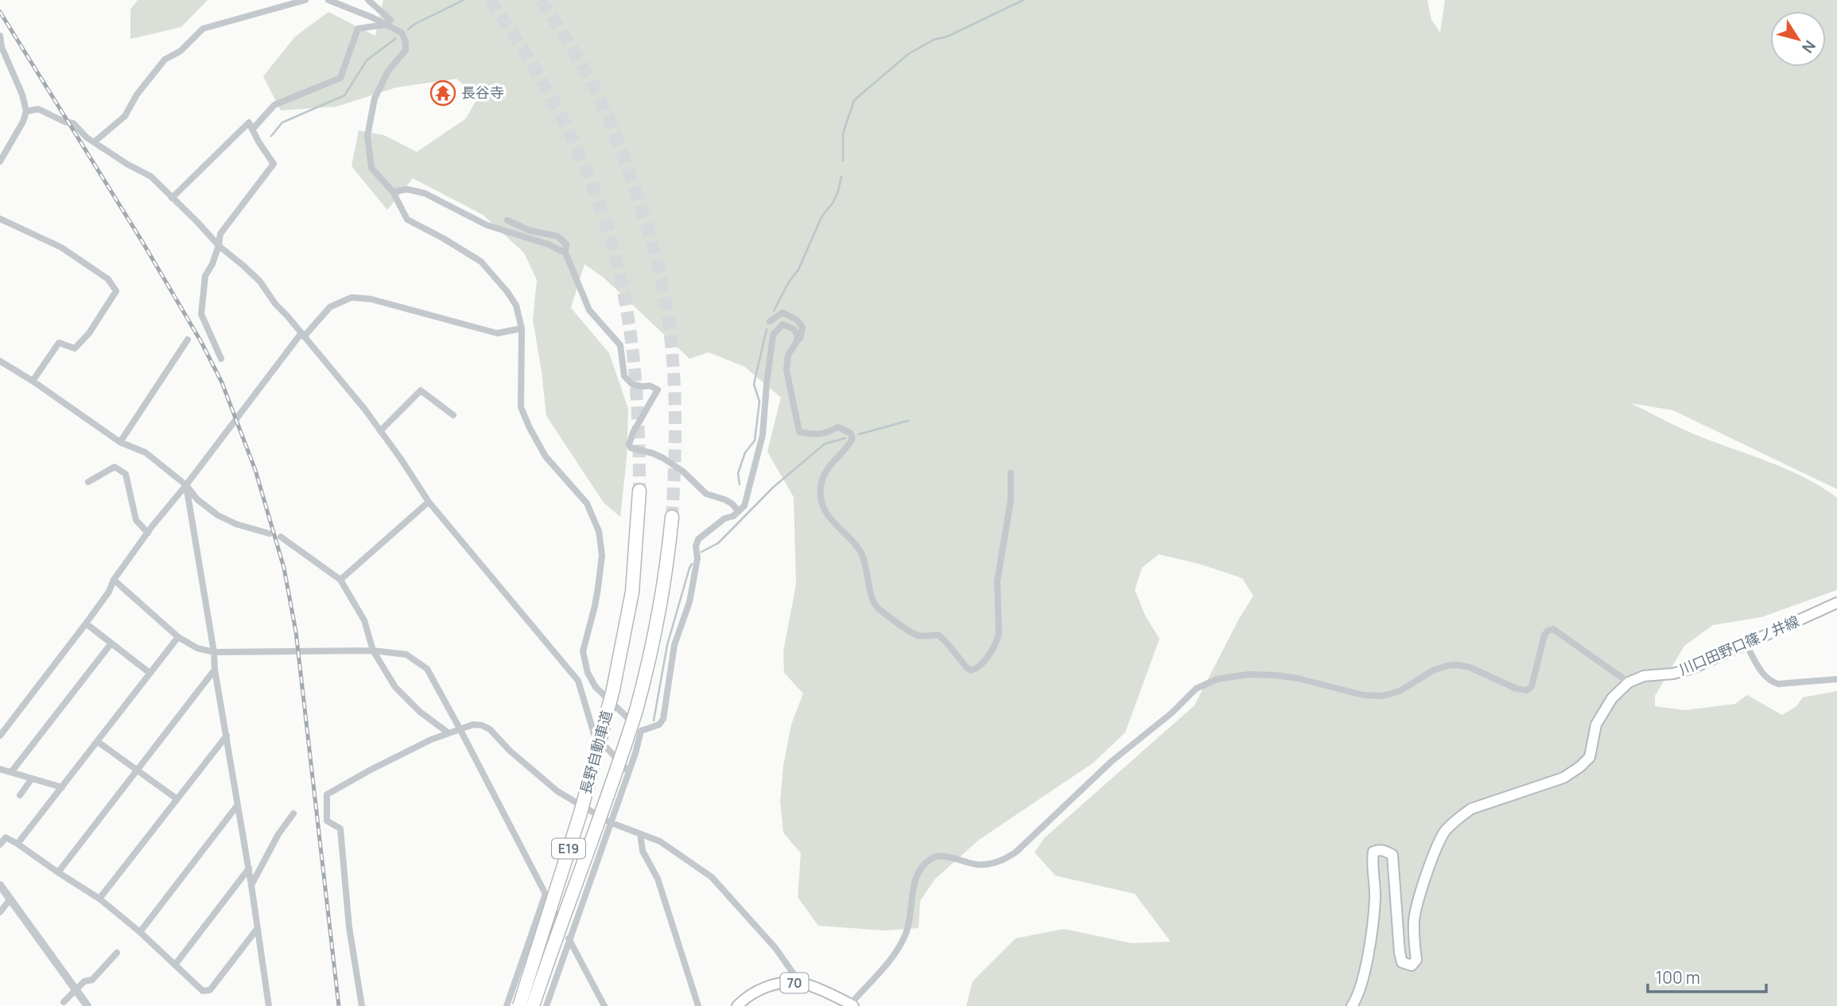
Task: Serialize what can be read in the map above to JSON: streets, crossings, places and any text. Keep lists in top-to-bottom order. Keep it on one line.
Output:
{"streets":{"highway":["長野自動車道","E19"],"main road":["川口田野口篠ノ井線","70"]},"places":{"temple":["長谷寺"]},"scale_bar":"100 m","north":"bottom right"}
